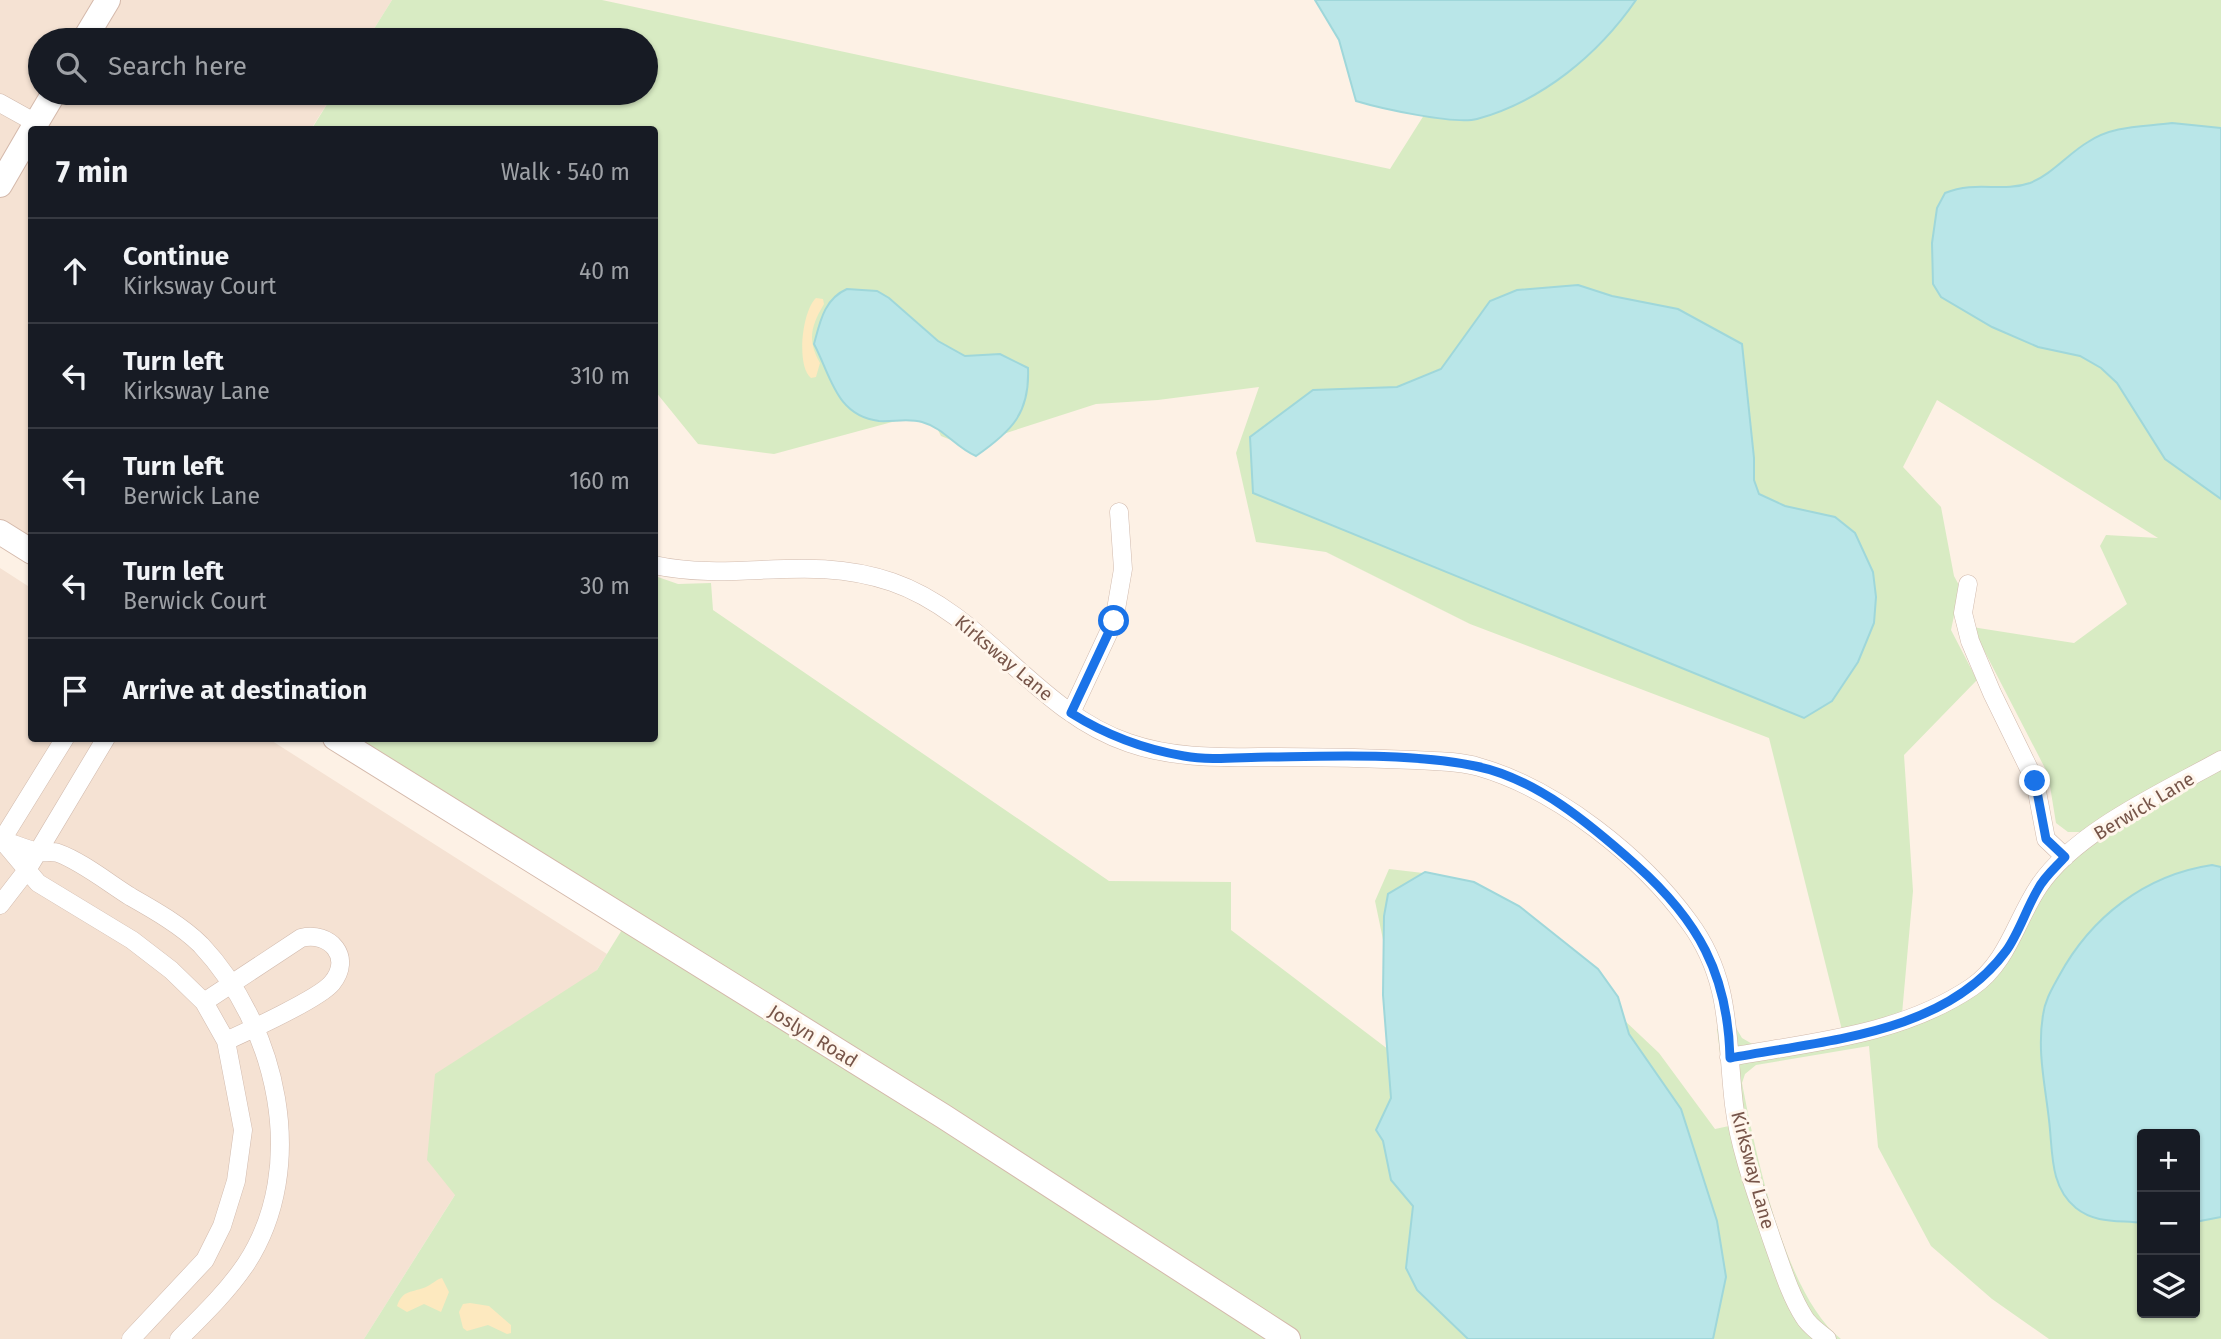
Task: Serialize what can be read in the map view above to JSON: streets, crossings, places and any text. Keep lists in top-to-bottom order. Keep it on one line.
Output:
{"streets":{"street":["Kirksway Lane","Berwick Lane","Joslyn Road"]},"crossings":[["Kirksway Lane","Berwick Lane"]],"page":{"search":"Search here","heading":["7 min","Walk · 540 m"],"list":[["Continue","Kirksway Court","40 m"],["Turn left","Kirksway Lane","310 m"],["Turn left","Berwick Lane","160 m"],["Turn left","Berwick Court","30 m"],"Arrive at destination"],"map_buttons":["+","−"]}}
